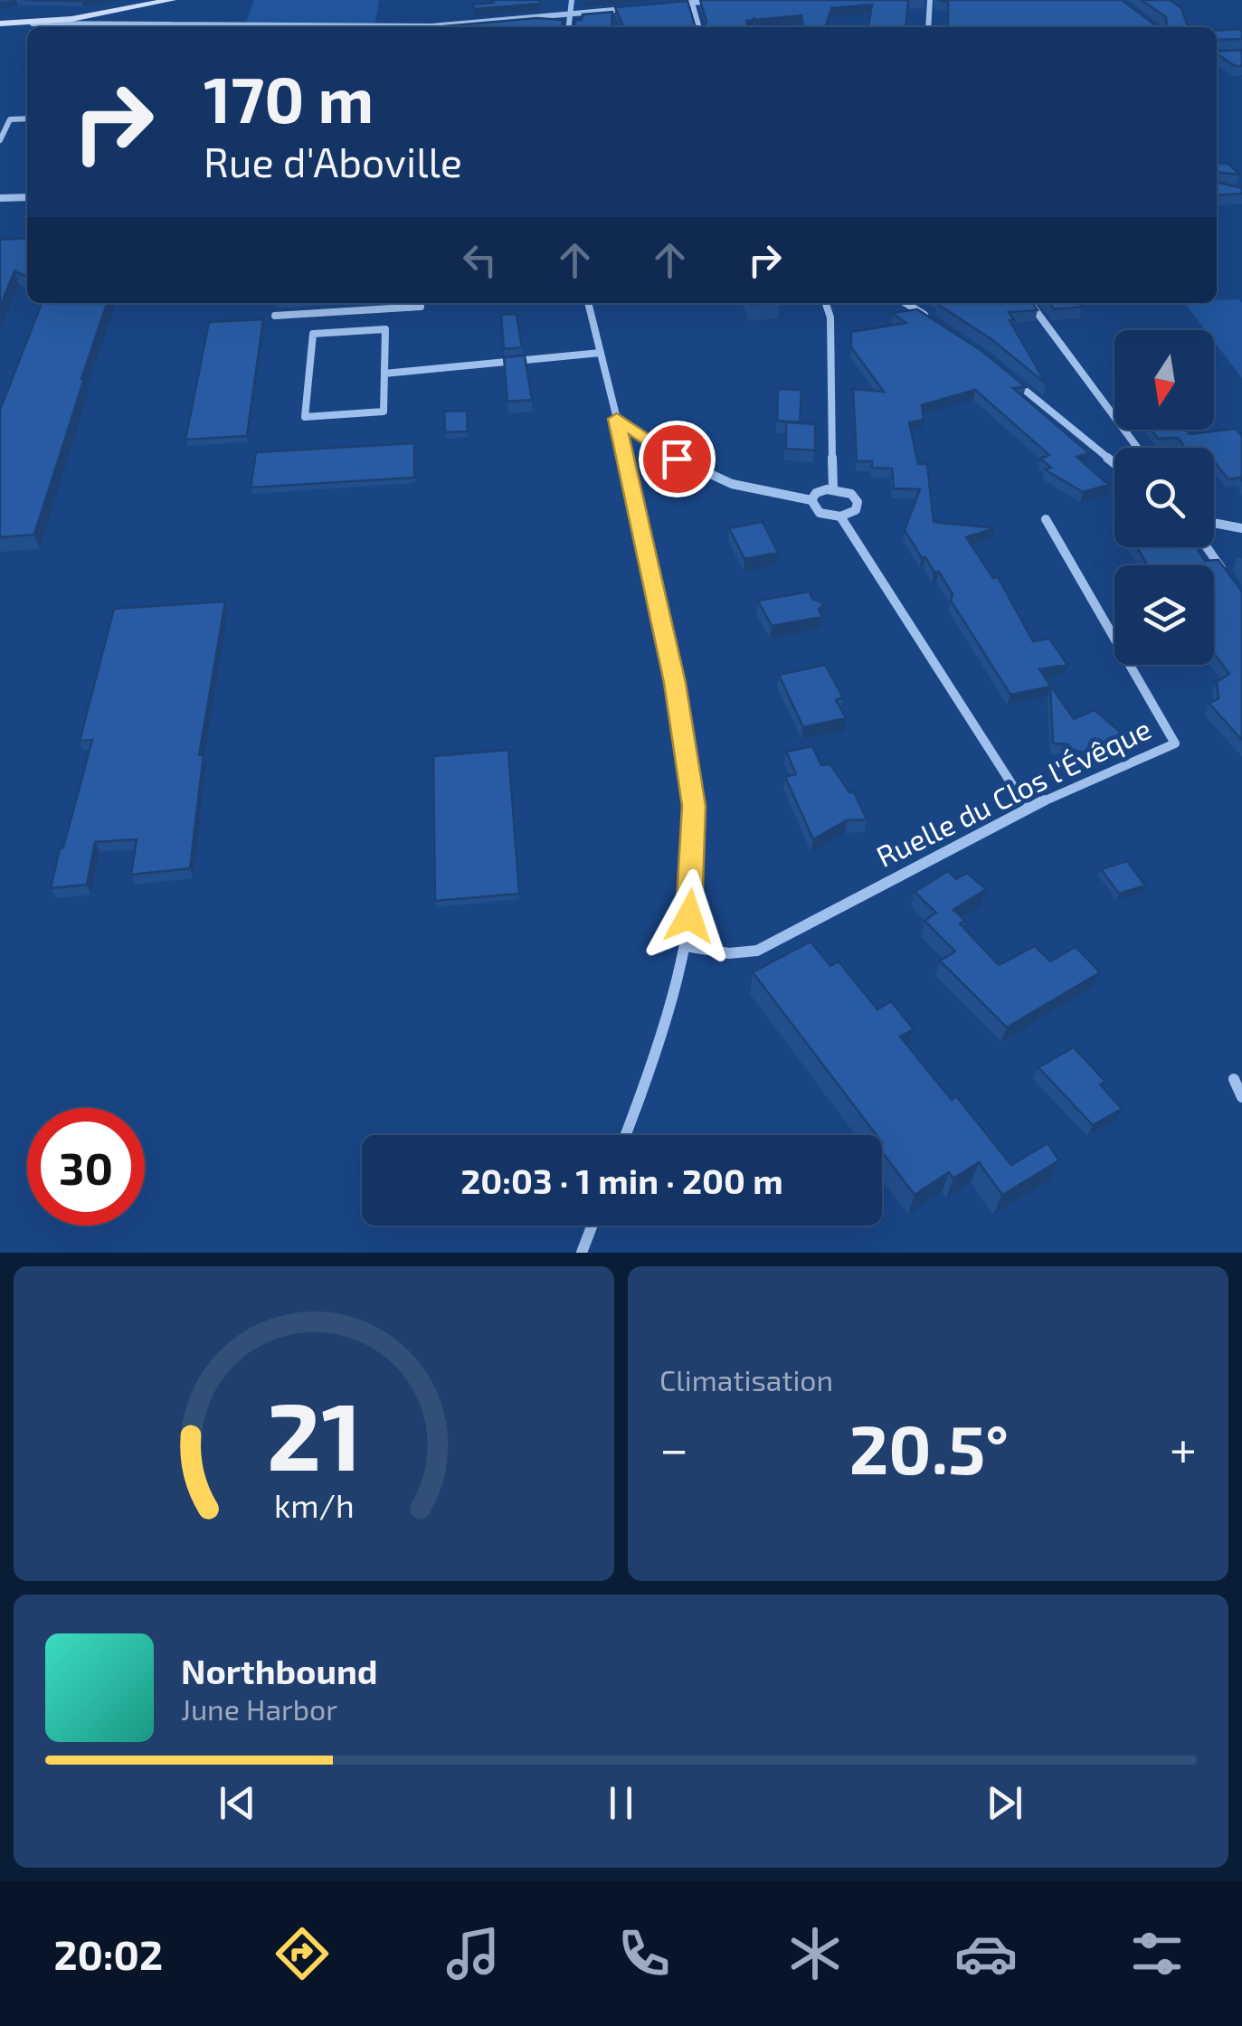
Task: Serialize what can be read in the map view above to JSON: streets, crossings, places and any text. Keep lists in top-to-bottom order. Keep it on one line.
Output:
{"streets":{"street":["Ruelle du Clos l'Évêque"]},"north":"bottom","page":{"turn":["170 m","Rue d'Aboville"],"limit":"30","trip":"20:03 · 1 min · 200 m","tile":"Climatisation","heat":["−","20.5°","+"],"song":["Northbound","June Harbor"],"tabs":"20:02","gauge":["21","km/h"]}}
